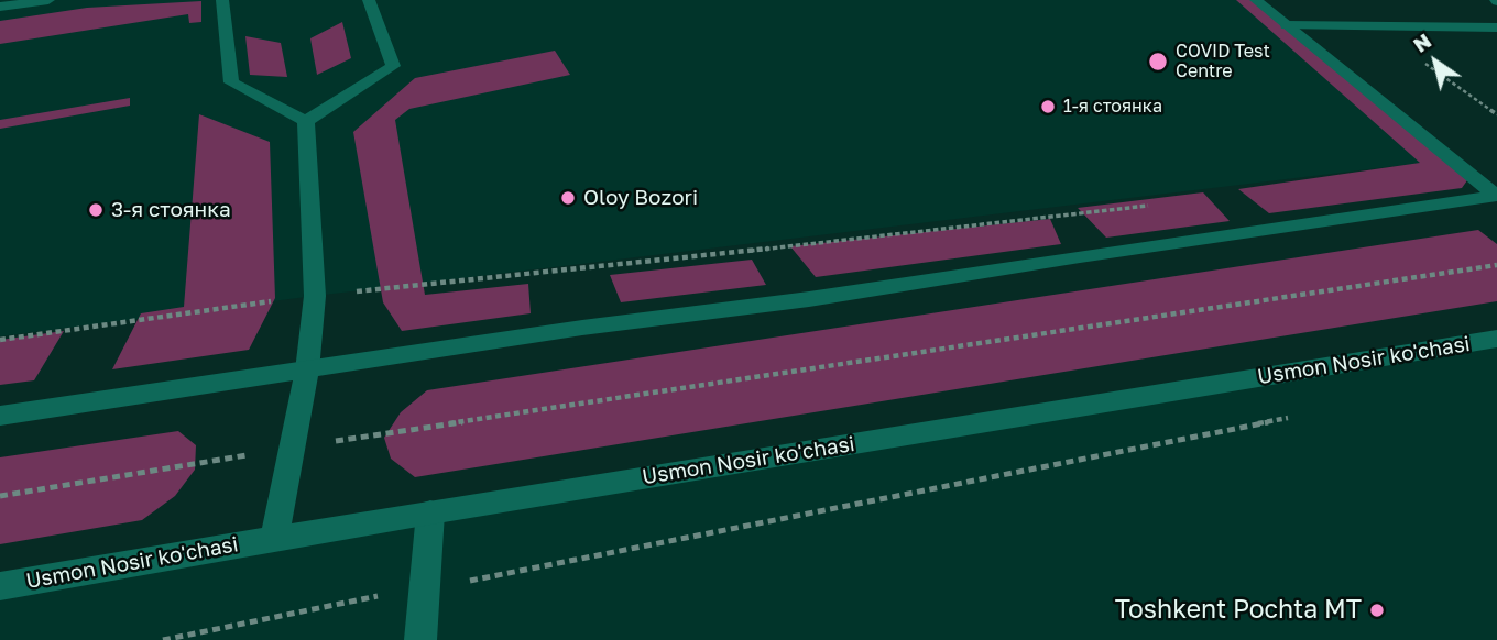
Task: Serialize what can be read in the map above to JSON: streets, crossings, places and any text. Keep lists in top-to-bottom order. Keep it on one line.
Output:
{"streets":{"street":["Usmon Nosir ko'chasi"]},"places":["COVID Test Centre","1-я стоянка","Oloy Bozori","3-я стоянка","Toshkent Pochta MT"],"north":"top left"}
